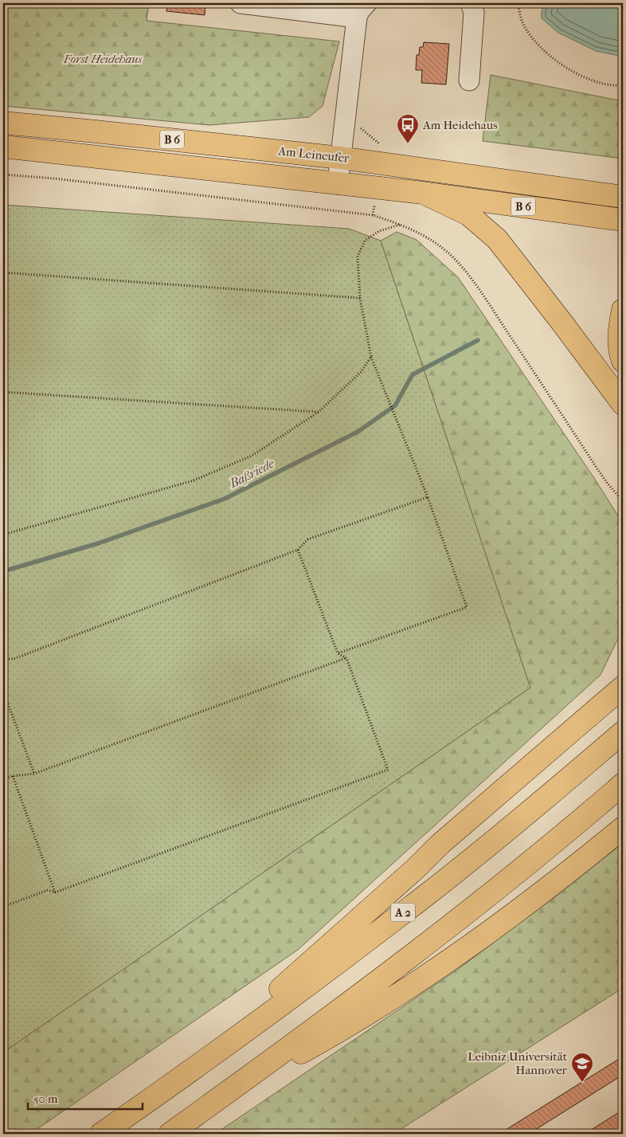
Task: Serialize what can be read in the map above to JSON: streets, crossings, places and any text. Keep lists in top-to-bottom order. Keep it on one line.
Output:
{"streets":{"main road":["B 6","Am Leineufer","A 2"]},"water":["Baßriede"],"parks":["Forst Heidehaus"],"places":{"bus stop":["Am Heidehaus"],"school or university":["Leibniz Universität Hannover"]},"scale_bar":"50 m"}
